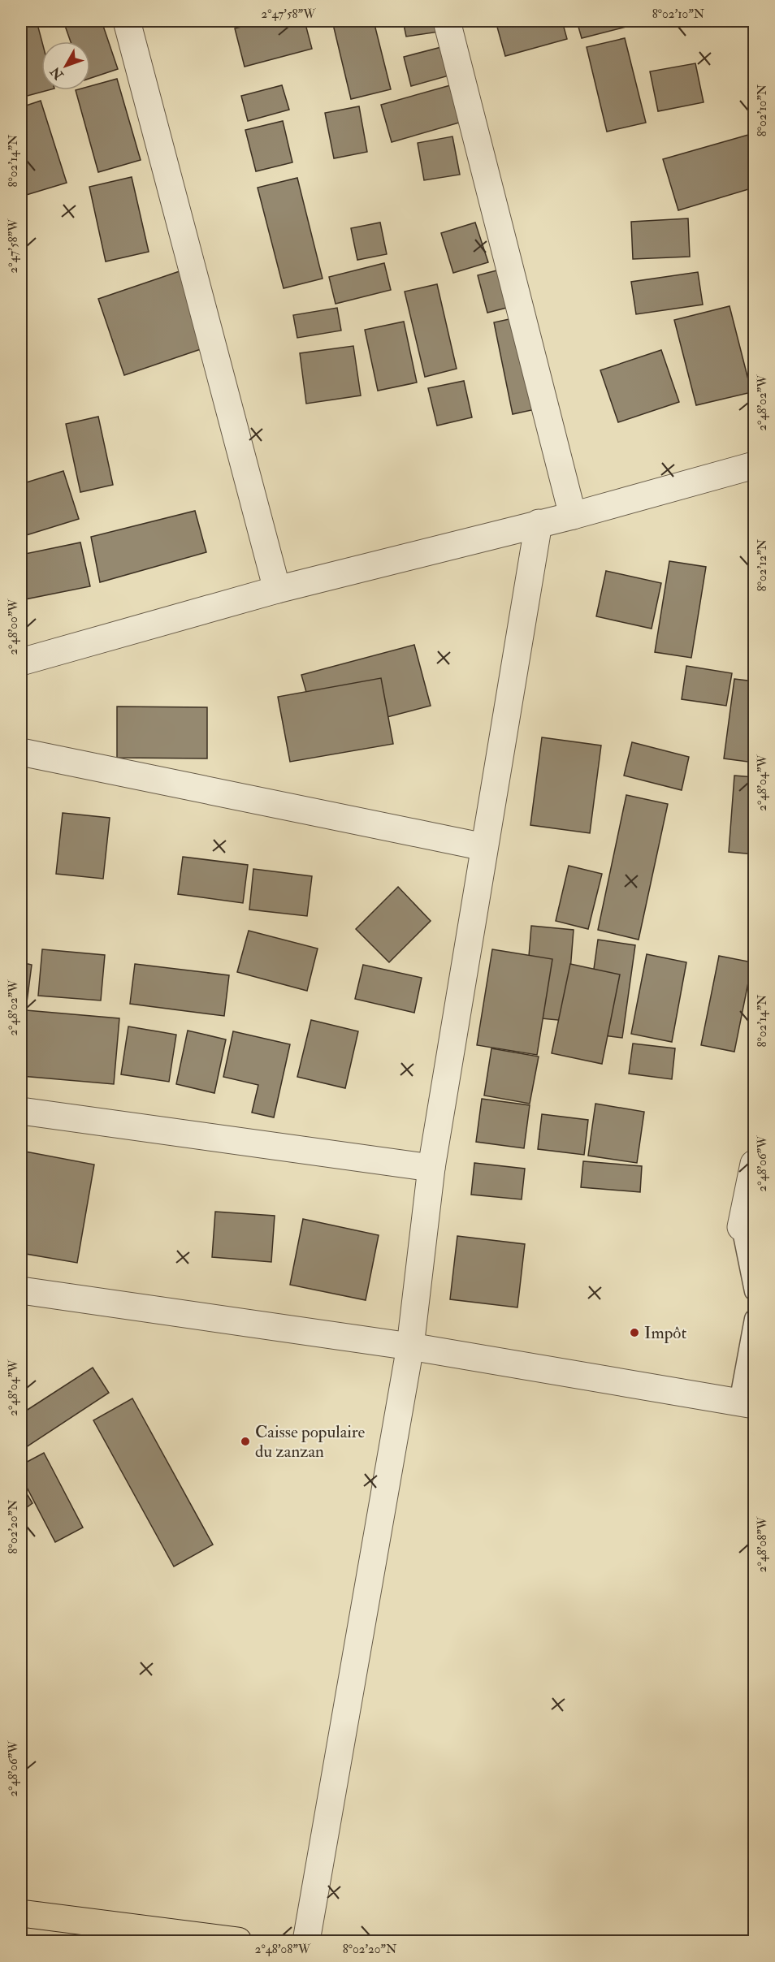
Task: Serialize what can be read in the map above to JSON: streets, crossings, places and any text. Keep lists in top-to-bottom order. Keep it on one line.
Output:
{"places":["Impôt","Caisse populaire du zanzan"],"north":"bottom left","coordinates":["2°47'58\"W","8°02'10\"N","8°02'14\"N","2°48'02\"W","8°02'12\"N","2°48'00\"W","2°48'04\"W","2°48'06\"W","8°02'20\"N","2°48'08\"W"]}
